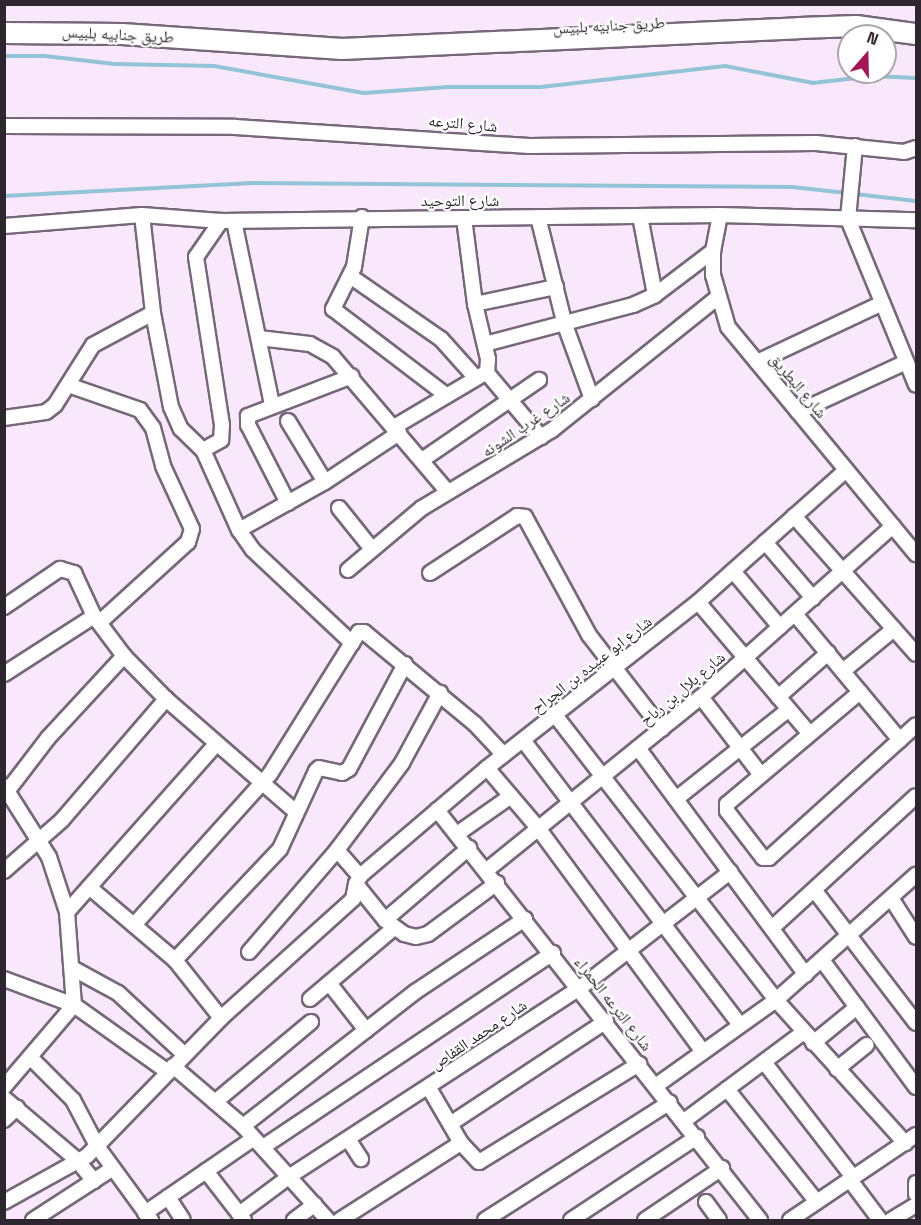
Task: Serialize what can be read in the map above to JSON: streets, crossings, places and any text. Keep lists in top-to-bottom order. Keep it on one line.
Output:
{"streets":{"main road":["طريق جنابيه بلبيس"],"street":["شارع الترعه","شارع التوحيد","شارع البطريق","شارع غرب الشونه","شارع ابو عبيده بن الجراح","شارع بلال بن رباح","شارع الترعه الحمراء","شارع محمد القفاص"]},"crossings":[["شارع التوحيد","شارع البطريق"],["شارع البطريق","شارع غرب الشونه"],["شارع البطريق","شارع ابو عبيده بن الجراح"],["شارع البطريق","شارع بلال بن رباح"],["شارع ابو عبيده بن الجراح","شارع الترعه الحمراء"],["شارع بلال بن رباح","شارع الترعه الحمراء"],["شارع الترعه الحمراء","شارع محمد القفاص"]],"north":"top"}
